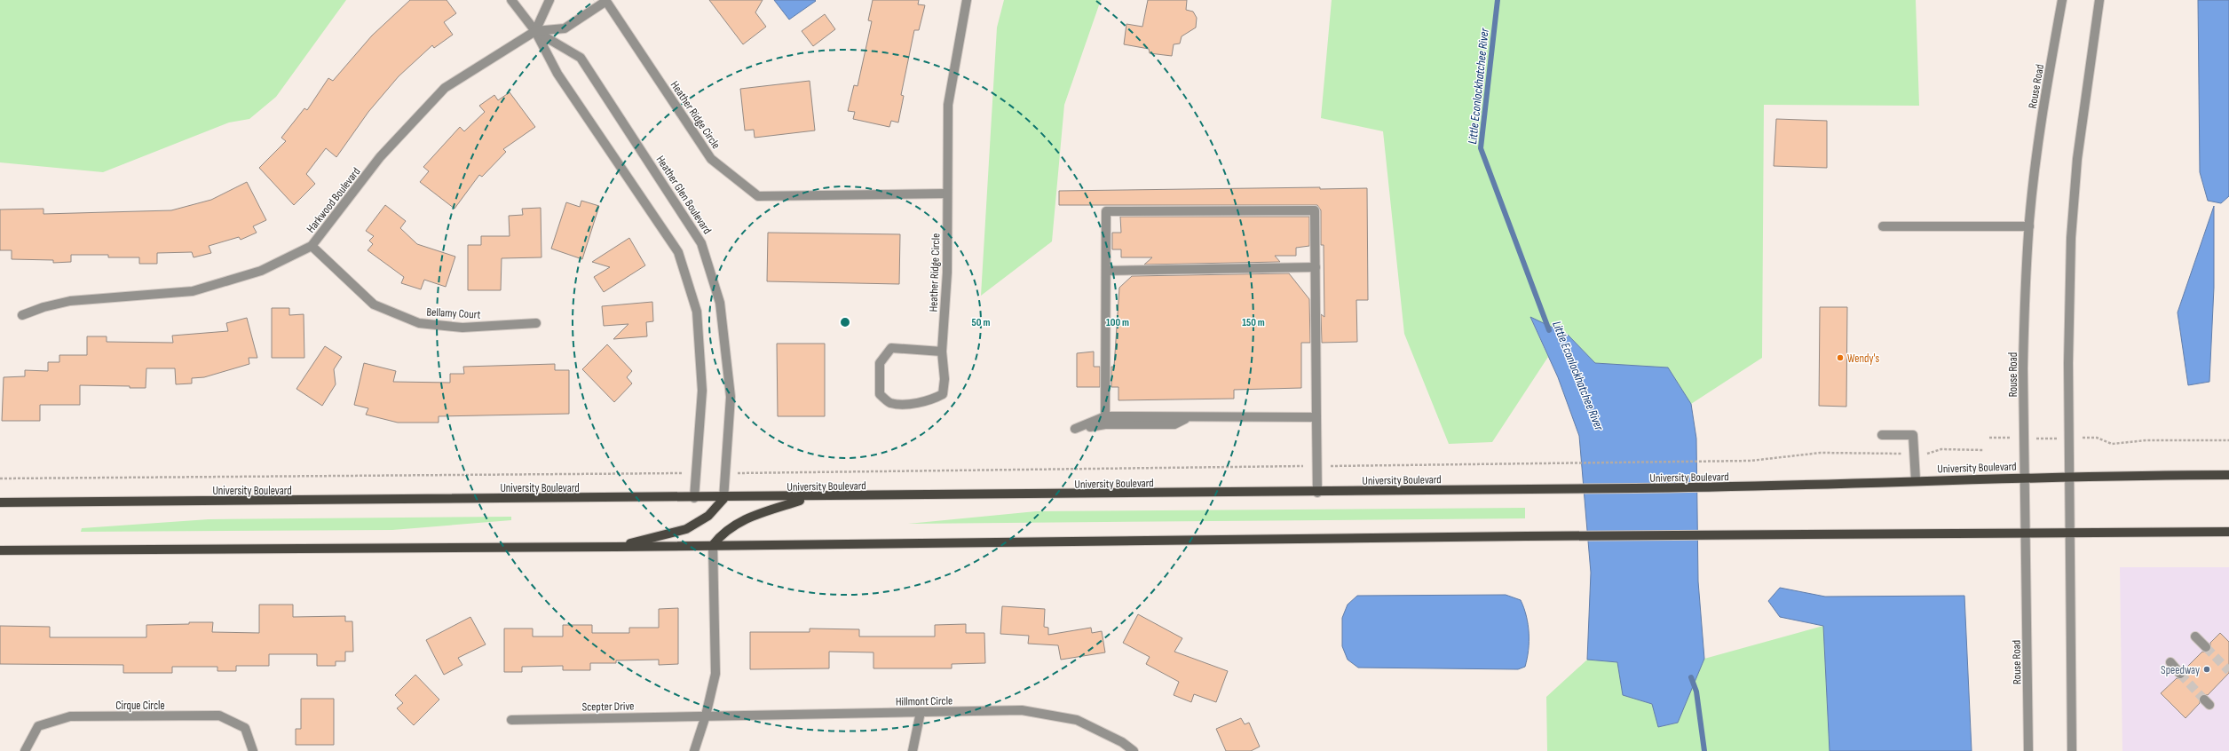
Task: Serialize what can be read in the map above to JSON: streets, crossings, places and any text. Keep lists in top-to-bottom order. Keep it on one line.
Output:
{"streets":{"main road":["University Boulevard"],"street":["Rouse Road","Heather Ridge Circle","Heather Glen Boulevard","Harkwood Boulevard","Bellamy Court","Hillmont Circle","Cirque Circle","Scepter Drive"]},"crossings":[["Rouse Road","University Boulevard"],["Heather Ridge Circle","Heather Glen Boulevard"],["Heather Ridge Circle","Harkwood Boulevard"],["Heather Glen Boulevard","Harkwood Boulevard"],["Heather Glen Boulevard","University Boulevard"],["Harkwood Boulevard","Bellamy Court"],["Hillmont Circle","Scepter Drive"]],"water":["Little Econlockhatchee River"],"places":["Wendy's","Speedway"],"rings":["50 m","100 m","150 m"]}
